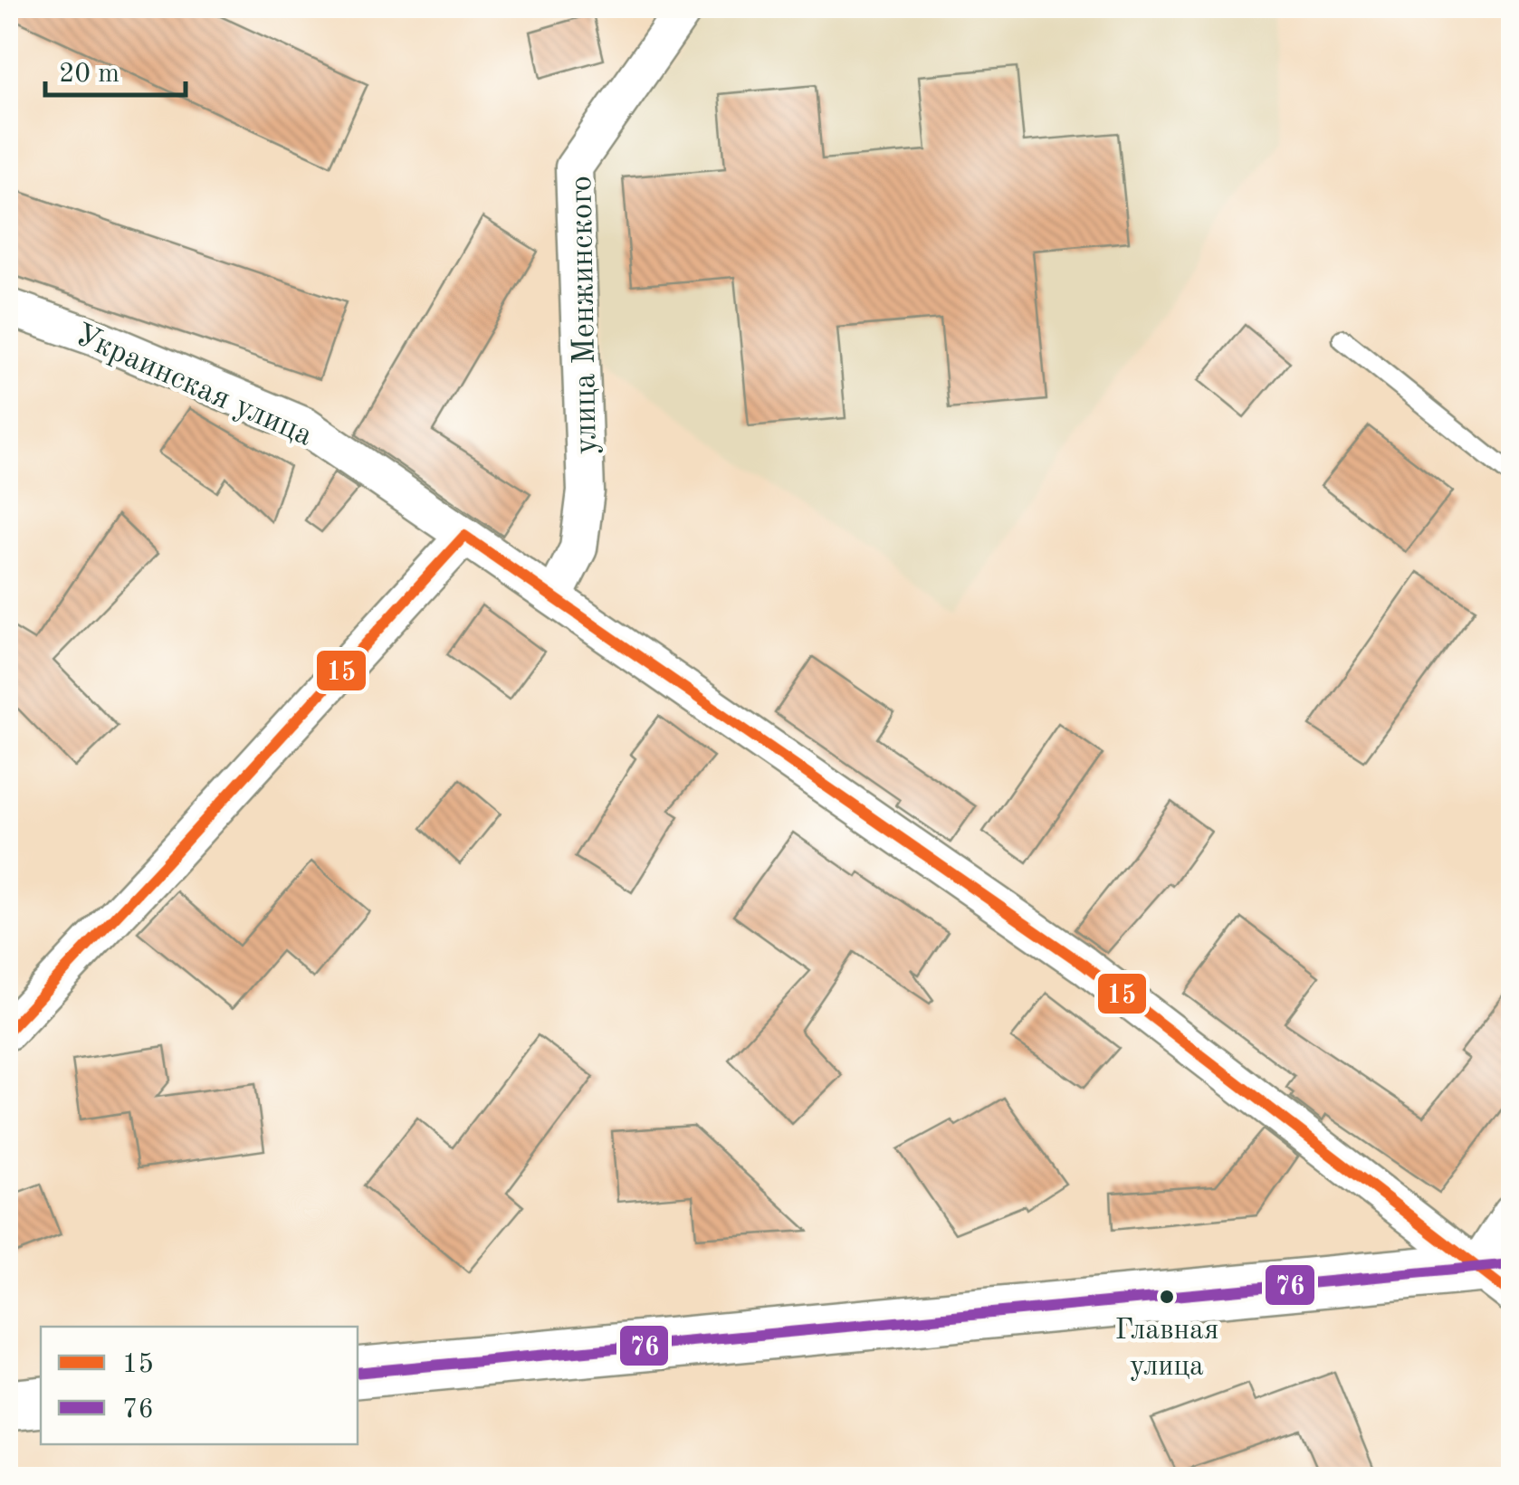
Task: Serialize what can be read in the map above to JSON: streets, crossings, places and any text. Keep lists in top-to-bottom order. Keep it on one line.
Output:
{"streets":{"street":["улица Менжинского","Украинская улица"]},"crossings":[["улица Менжинского","Украинская улица"]],"places":["Главная улица"],"lines":["transit line 15","transit line 76"],"legend":["15","76"],"scale_bar":"20 m"}
